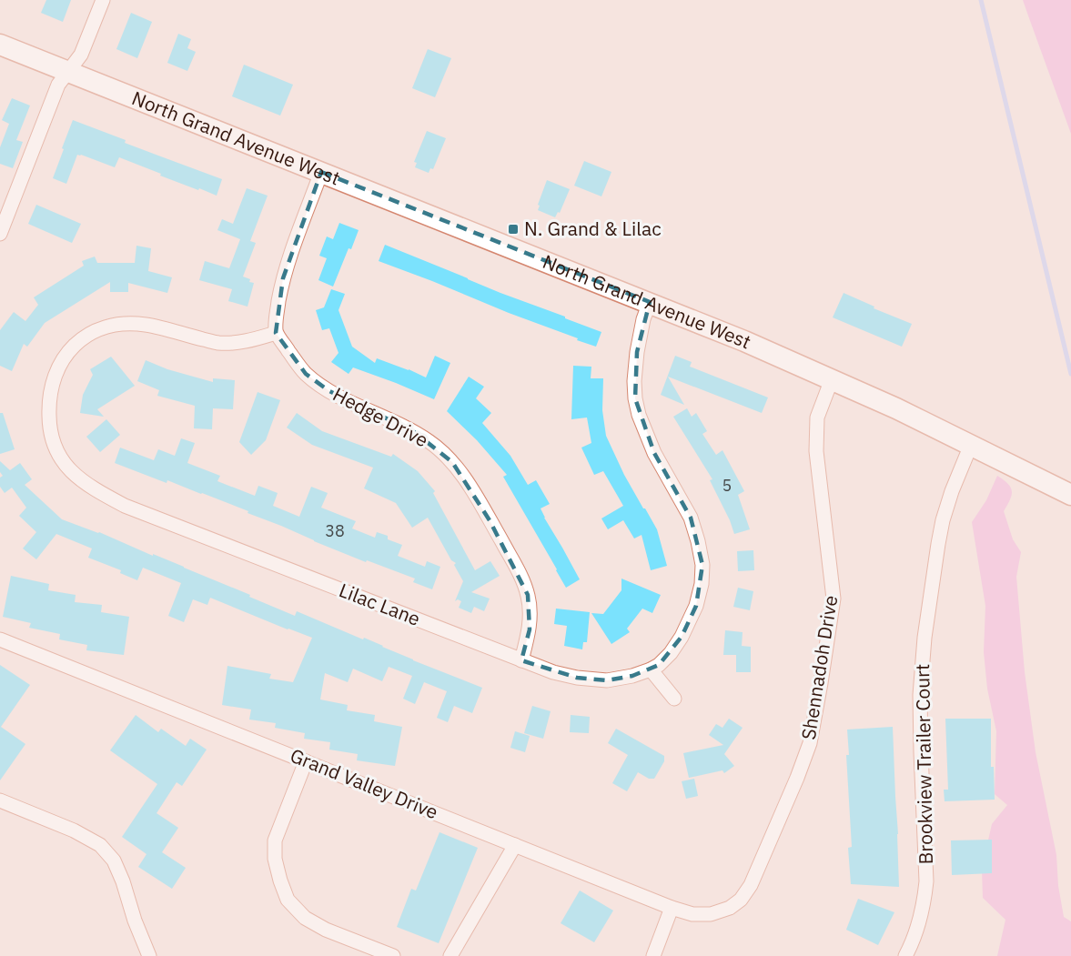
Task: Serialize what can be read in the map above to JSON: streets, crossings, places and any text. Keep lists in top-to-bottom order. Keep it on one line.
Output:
{"streets":{"main road":["North Grand Avenue West"],"street":["Hedge Drive","Lilac Lane","Shennadoh Drive","Brookview Trailer Court","Grand Valley Drive"]},"crossings":[["North Grand Avenue West","Lilac Lane"],["North Grand Avenue West","Shennadoh Drive"],["North Grand Avenue West","Brookview Trailer Court"],["Hedge Drive","Lilac Lane"],["Shennadoh Drive","Grand Valley Drive"]],"places":{"transit":["N. Grand & Lilac"]},"house_numbers":["5","38"]}
